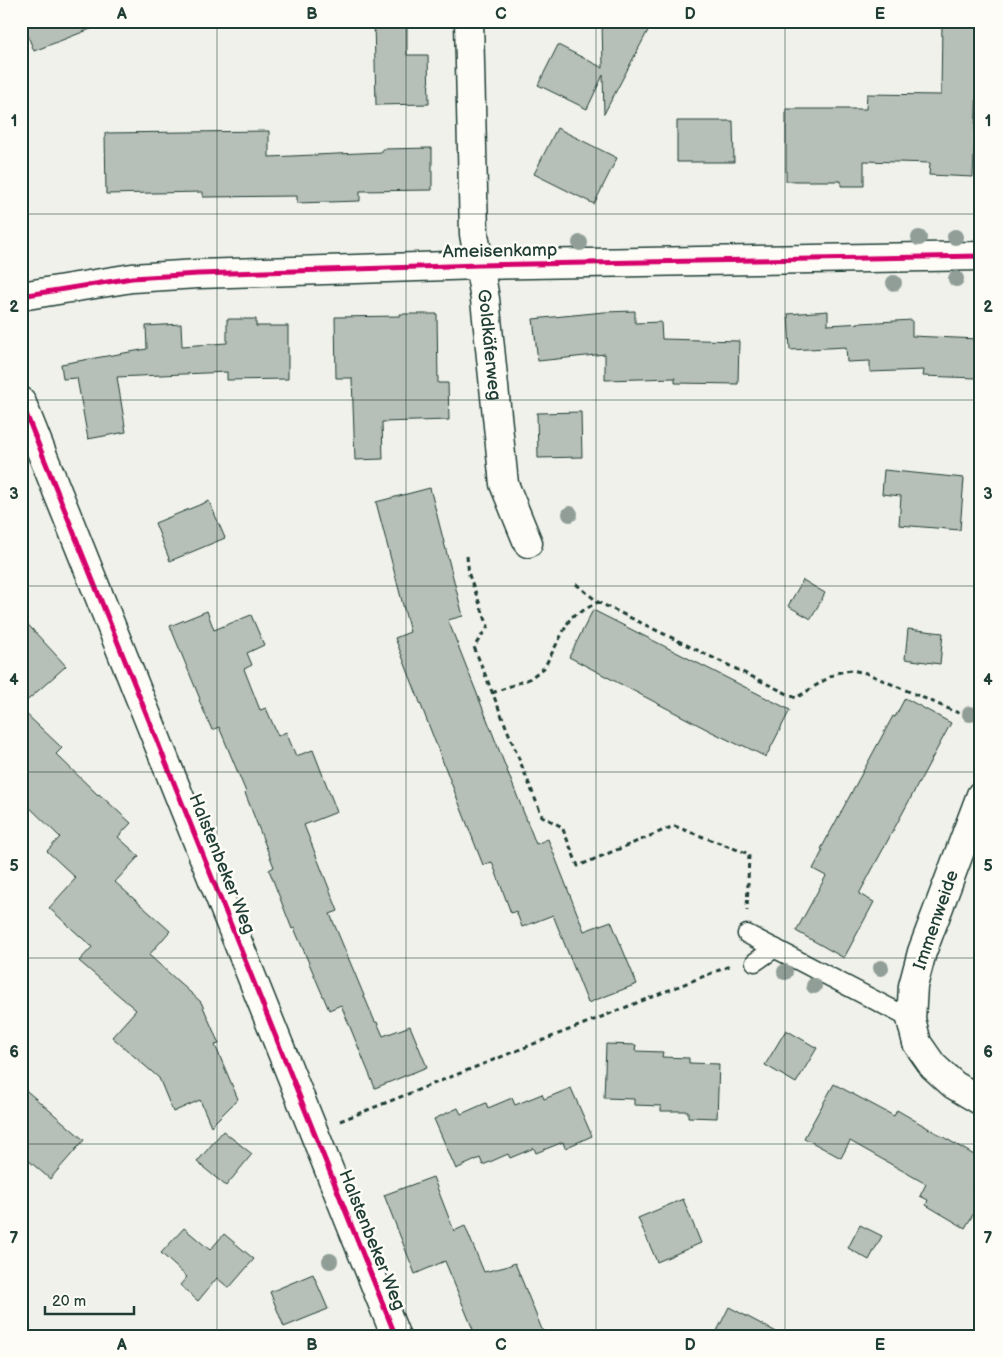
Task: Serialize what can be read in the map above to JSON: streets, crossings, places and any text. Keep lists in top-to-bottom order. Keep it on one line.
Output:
{"streets":{"street":["Ameisenkamp","Goldkäferweg","Halstenbeker Weg","Immenweide"]},"crossings":[["Ameisenkamp","Goldkäferweg"]],"scale_bar":"20 m","grid":{"columns":["A","B","C","D","E"],"rows":["1","2","3","4","5","6","7"]}}
